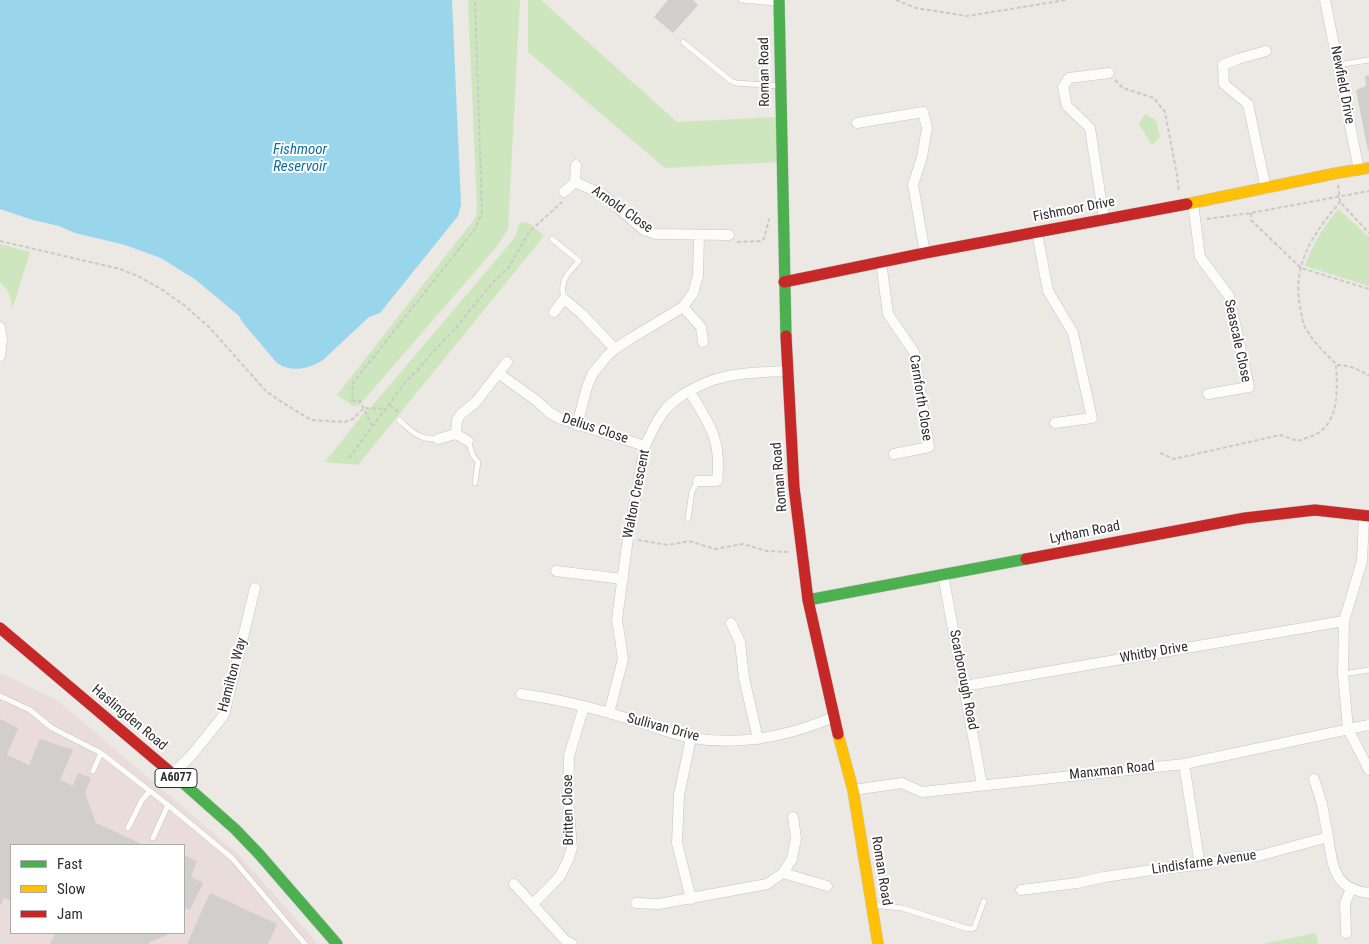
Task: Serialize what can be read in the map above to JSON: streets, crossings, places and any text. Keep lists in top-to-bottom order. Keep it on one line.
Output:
{"streets":{"main road":["Roman Road","Fishmoor Drive","Lytham Road","Haslingden Road","A6077"],"street":["Newfield Drive","Arnold Close","Seascale Close","Carnforth Close","Delius Close","Walton Crescent","Whitby Drive","Hamilton Way","Scarborough Road","Sullivan Drive","Manxman Road","Britten Close","Lindisfarne Avenue"]},"crossings":[["Roman Road","Fishmoor Drive"],["Roman Road","Walton Crescent"],["Roman Road","Lytham Road"],["Roman Road","Sullivan Drive"],["Roman Road","Manxman Road"],["Newfield Drive","Fishmoor Drive"],["Fishmoor Drive","Seascale Close"],["Fishmoor Drive","Carnforth Close"],["Delius Close","Walton Crescent"],["Walton Crescent","Sullivan Drive"],["Lytham Road","Scarborough Road"],["Whitby Drive","Scarborough Road"],["Hamilton Way","Haslingden Road"],["Scarborough Road","Manxman Road"],["Sullivan Drive","Britten Close"]],"water":["Fishmoor Reservoir"],"legend":["Fast","Slow","Jam"]}
